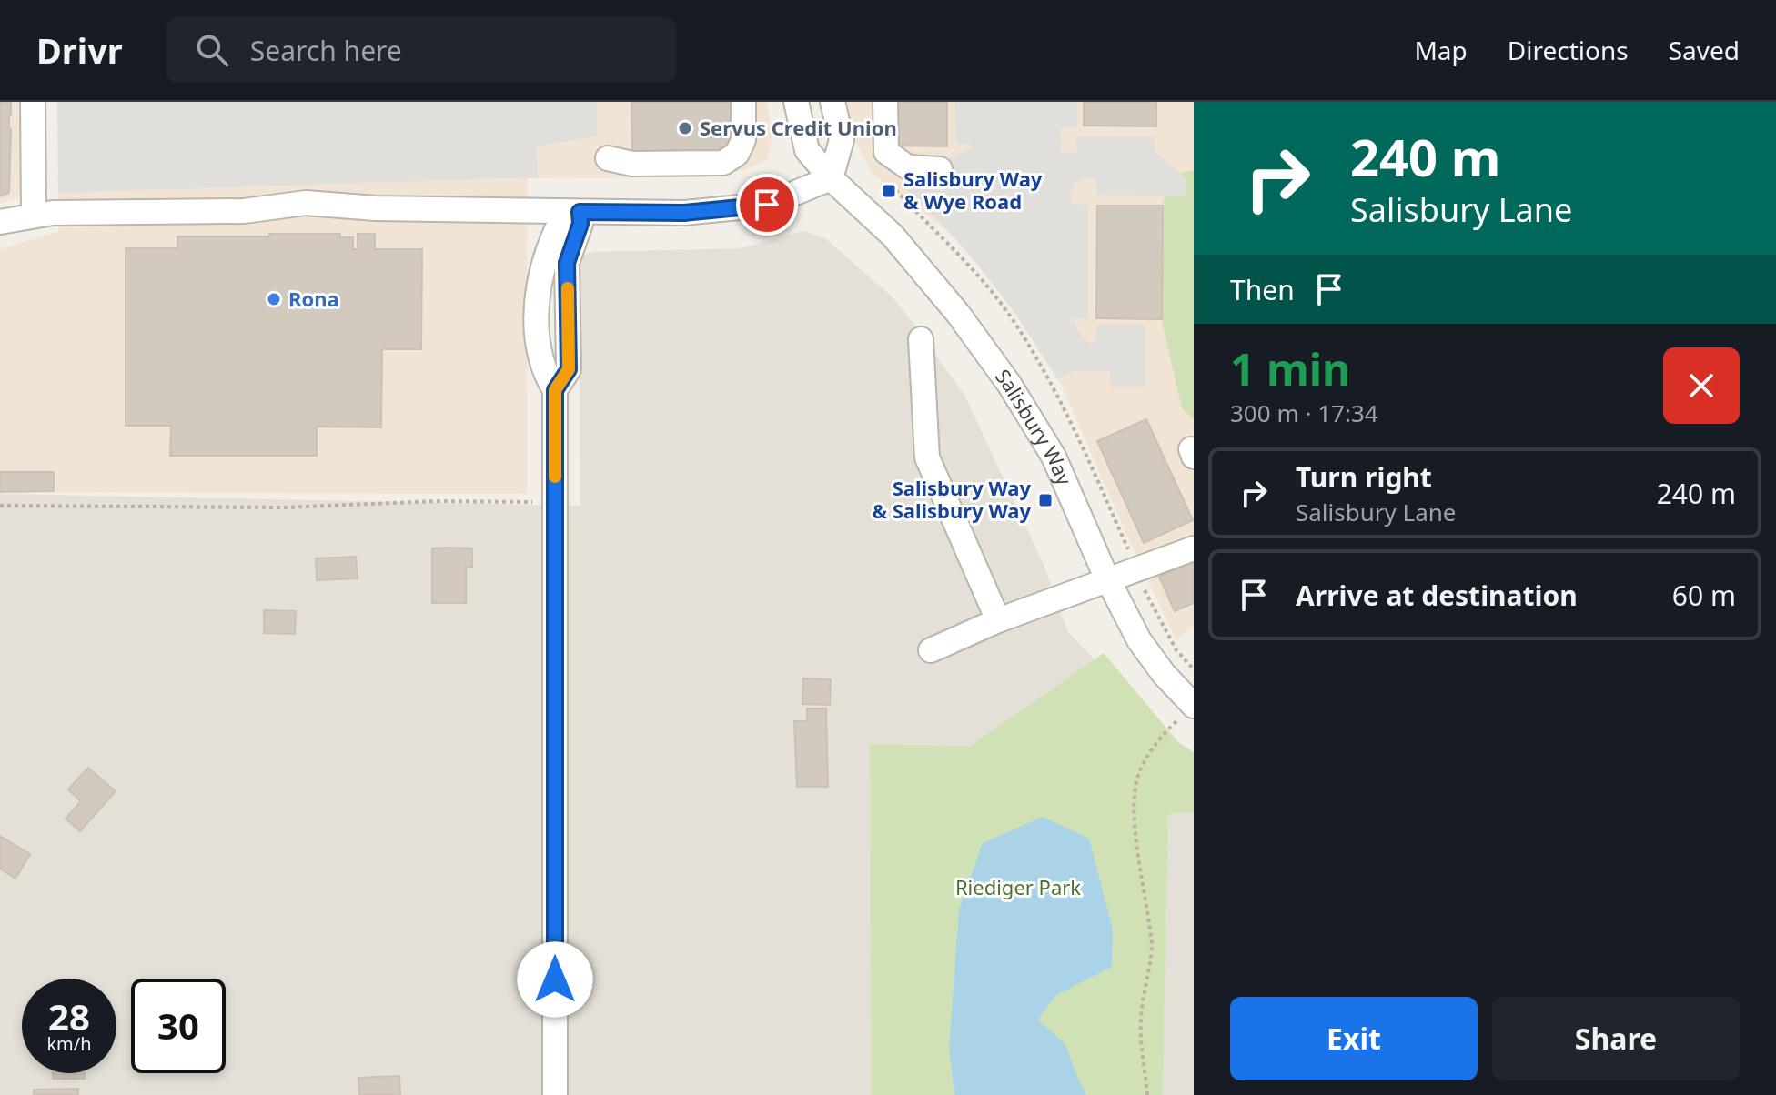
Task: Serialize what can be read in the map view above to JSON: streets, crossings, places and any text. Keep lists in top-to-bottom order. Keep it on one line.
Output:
{"streets":{"street":["Salisbury Way"]},"parks":["Riediger Park"],"places":{"other":["Servus Credit Union","Rona"],"transit":["Salisbury Way & Wye Road","Salisbury Way & Salisbury Way"]},"page":{"header":"Drivr","search":"Search here","nav":["Map","Directions","Saved"],"turn":["240 m","Salisbury Lane"],"then":"Then","heading":["1 min","300 m · 17:34"],"list":[{"name":"Turn right","note":"Salisbury Lane","value":"240 m"},{"name":"Arrive at destination","value":"60 m"}],"speed":"28 km/h","limit":"30","buttons":["Exit","Share"]}}
